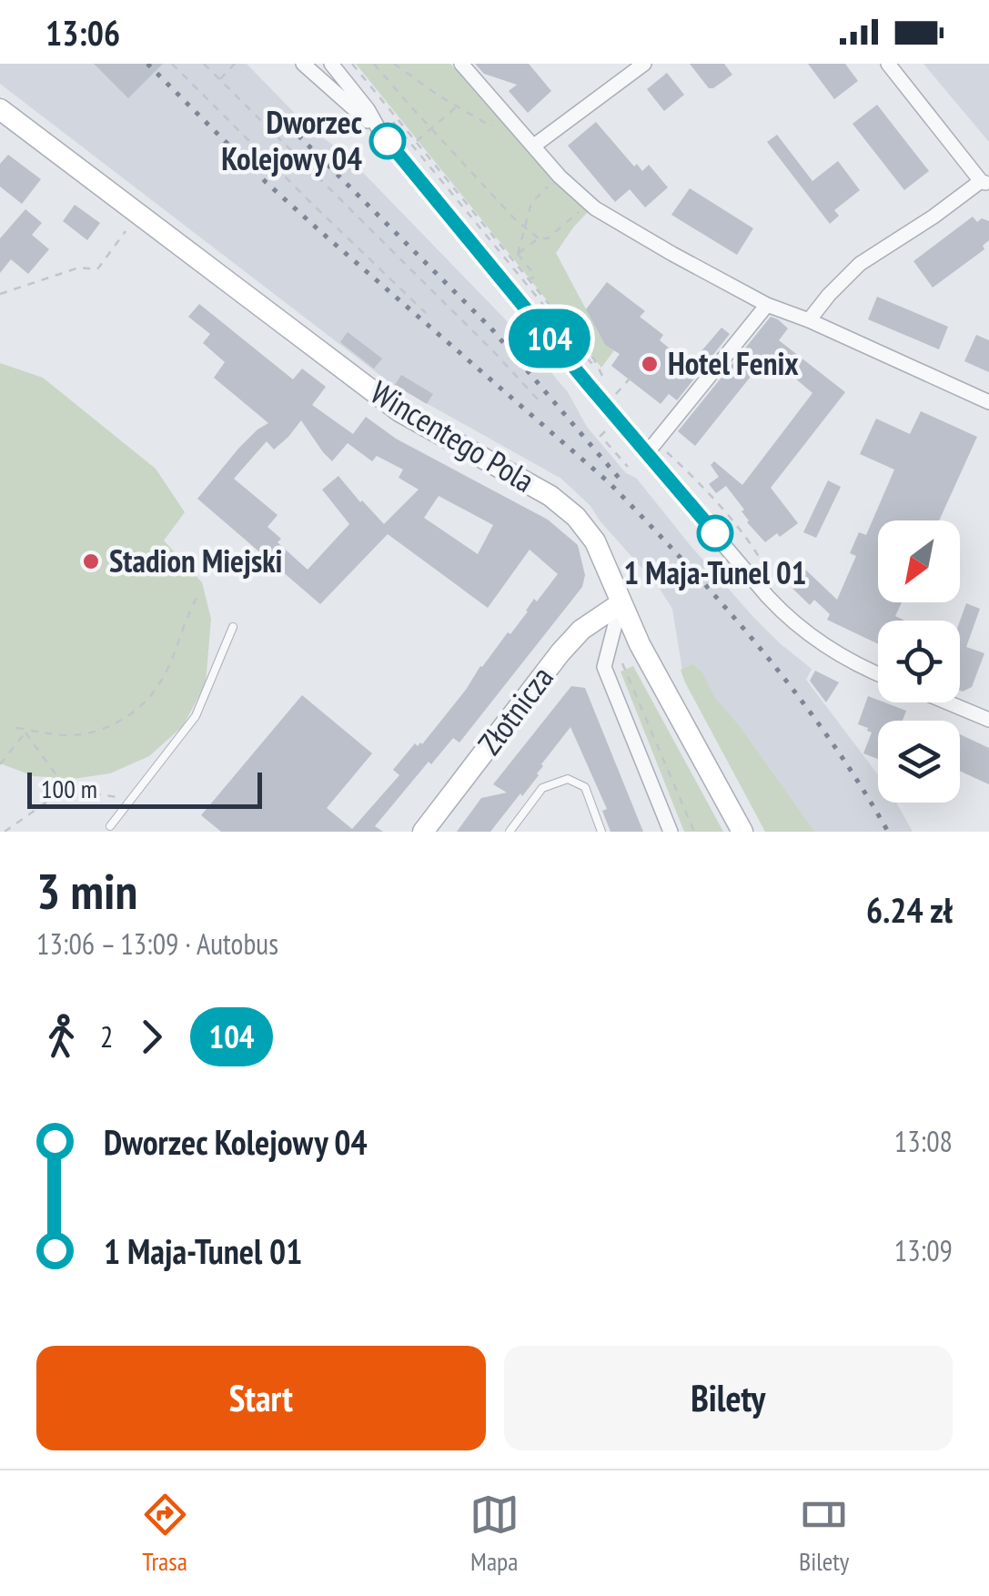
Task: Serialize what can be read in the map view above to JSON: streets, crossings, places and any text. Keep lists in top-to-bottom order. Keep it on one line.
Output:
{"streets":{"street":["Wincentego Pola","Złotnicza"]},"crossings":[["Wincentego Pola","Złotnicza"]],"places":["Dworzec Kolejowy 04","Hotel Fenix","1 Maja-Tunel 01","Stadion Miejski"],"lines":["bus line 104"],"scale_bar":"100 m","north":"bottom left","page":{"status":"13:06","on_map":"104","scale":"100 m","heading":["3 min","13:06 – 13:09 · Autobus","6.24 zł"],"legs":["2","104"],"list":[{"name":"Dworzec Kolejowy 04","value":"13:08"},{"name":"1 Maja-Tunel 01","value":"13:09"}],"buttons":["Start","Bilety"],"tabs":["Trasa","Mapa","Bilety"]}}
